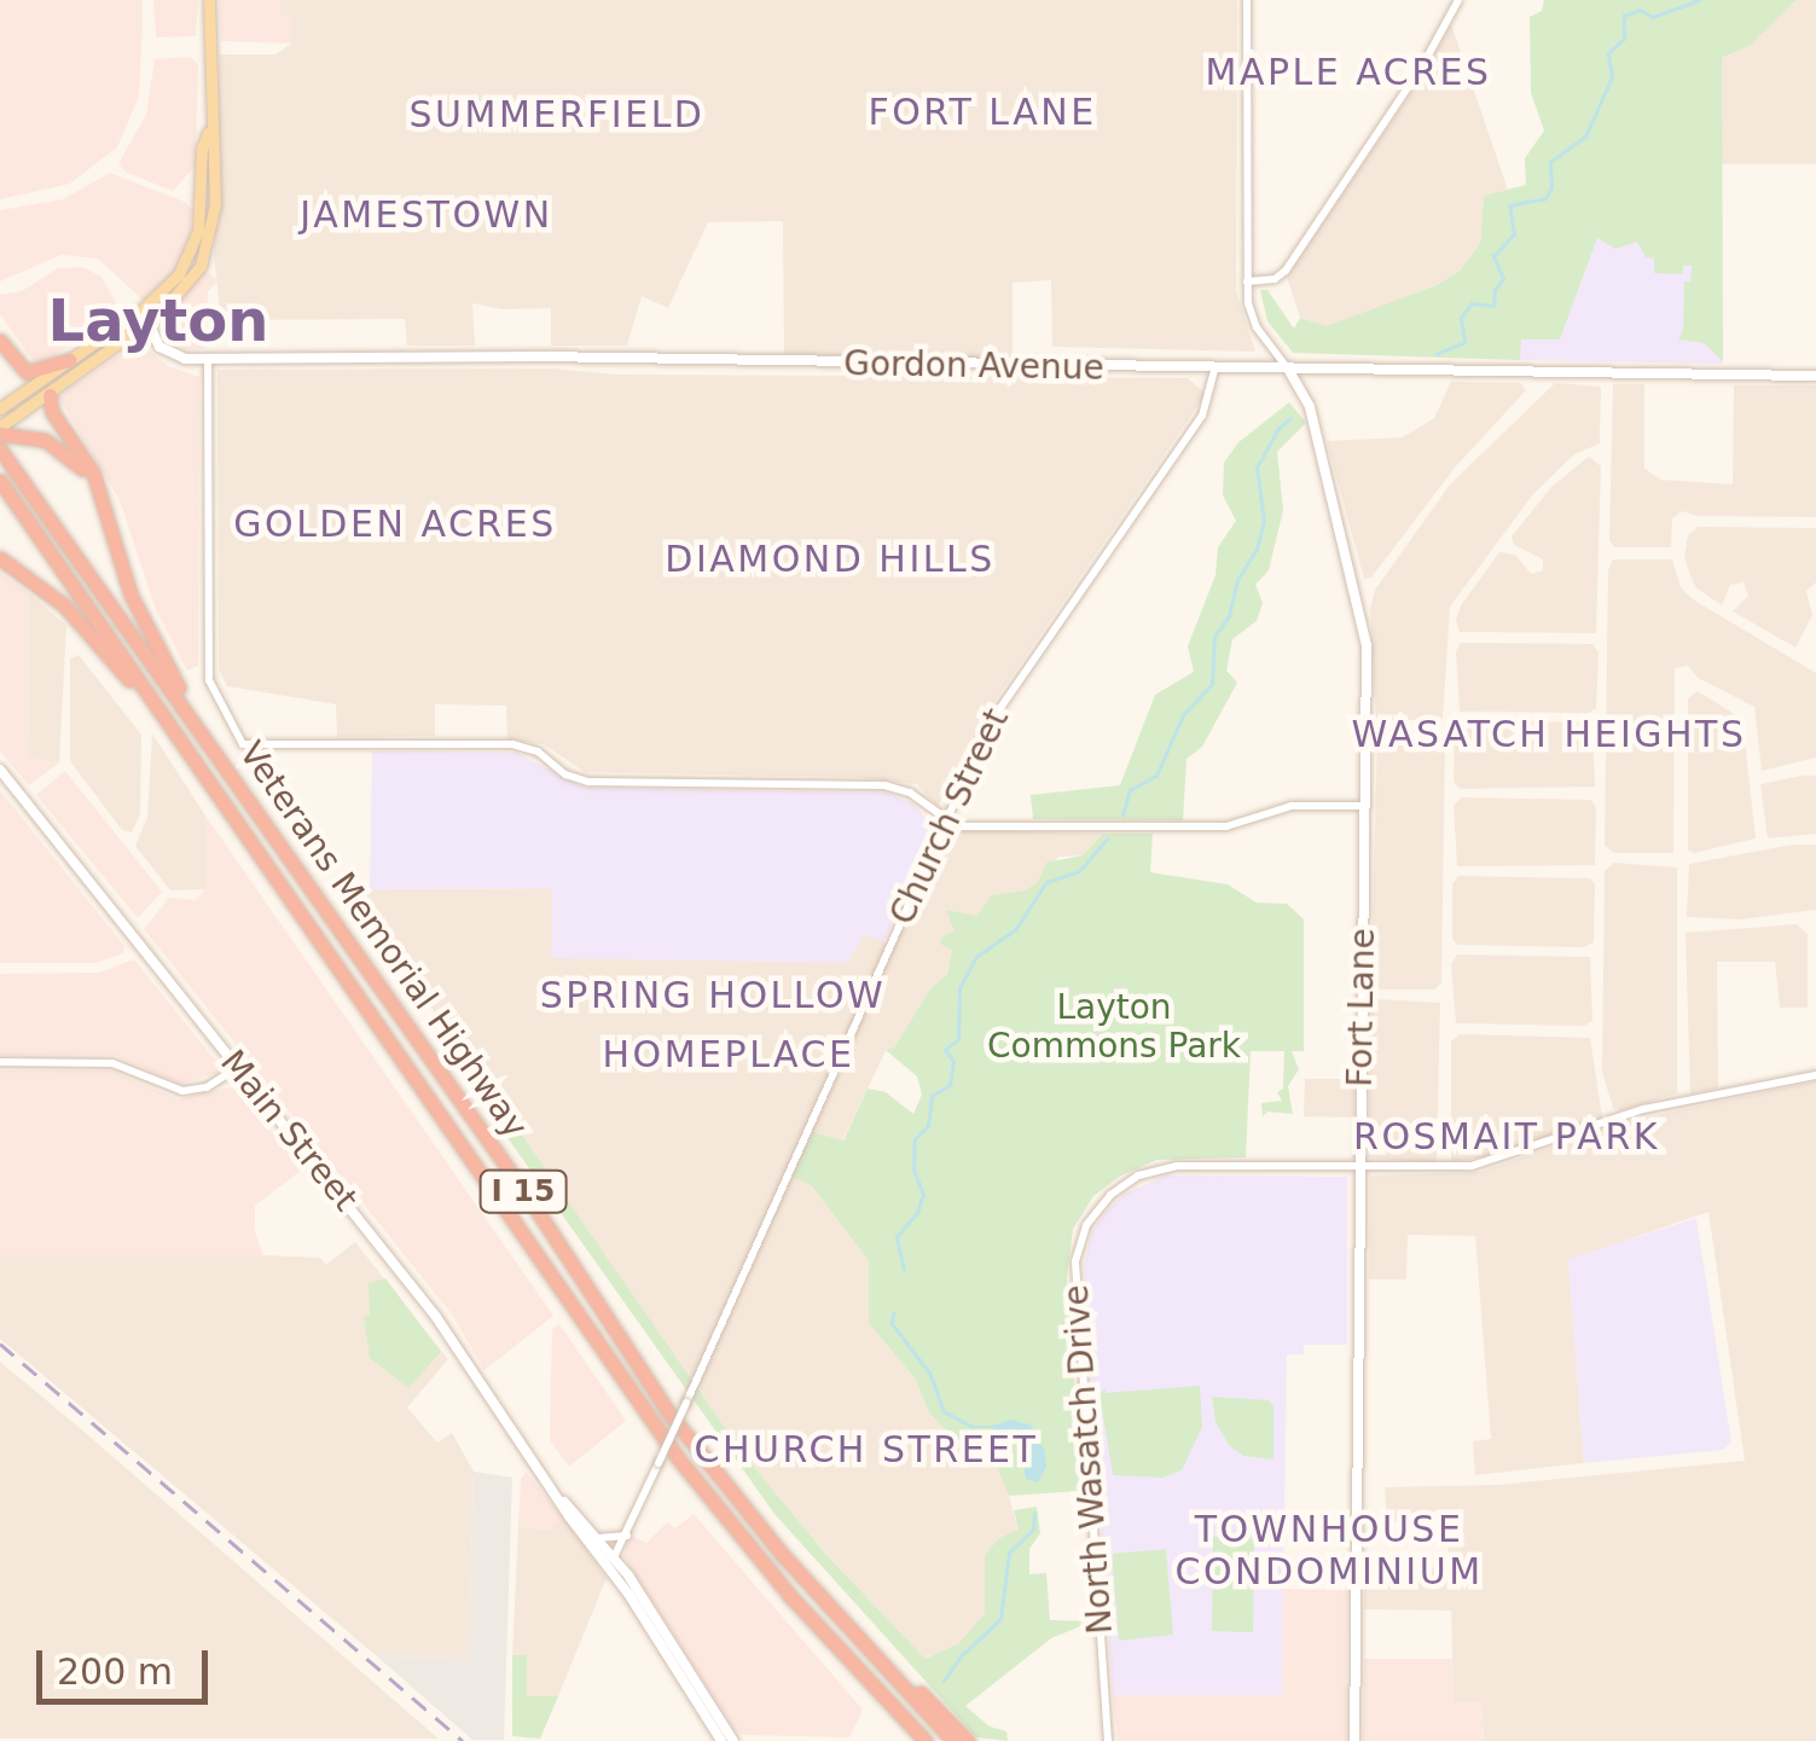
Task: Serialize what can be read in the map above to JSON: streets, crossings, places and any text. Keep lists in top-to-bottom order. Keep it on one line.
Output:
{"streets":{"highway":["Veterans Memorial Highway","I 15"],"main road":["Gordon Avenue","Fort Lane","Main Street"],"street":["Church Street","North Wasatch Drive"]},"crossings":[["Gordon Avenue","Church Street"],["Gordon Avenue","Fort Lane"],["Church Street","Main Street"],["Fort Lane","North Wasatch Drive"]],"districts":["MAPLE ACRES","FORT LANE","SUMMERFIELD","JAMESTOWN","Layton","GOLDEN ACRES","DIAMOND HILLS","WASATCH HEIGHTS","SPRING HOLLOW","HOMEPLACE","ROSMAIT PARK","CHURCH STREET","TOWNHOUSE CONDOMINIUM"],"parks":["Layton Commons Park"],"scale_bar":"200 m"}
